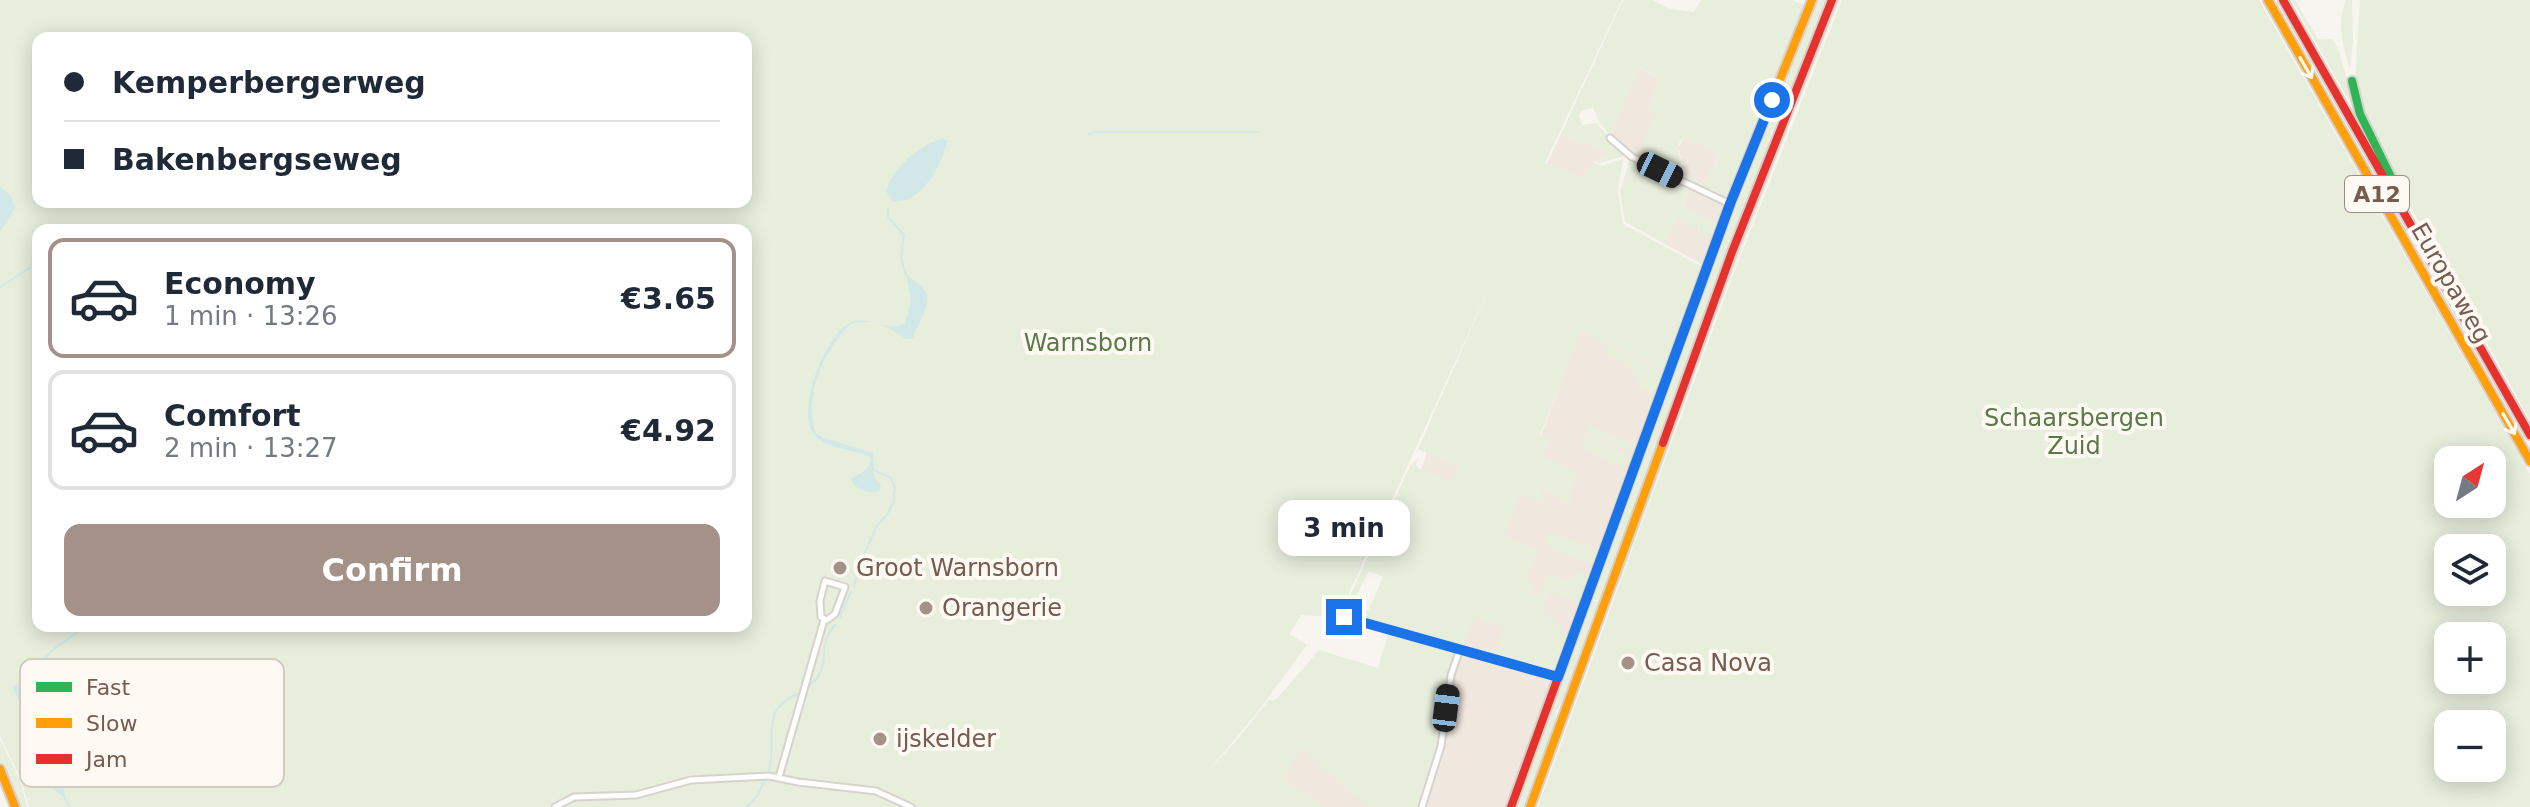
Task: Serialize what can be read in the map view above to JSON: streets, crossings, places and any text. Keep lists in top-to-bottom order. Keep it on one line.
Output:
{"streets":{"main road":["A12","Europaweg"]},"crossings":[["A12","Europaweg"]],"parks":["Warnsborn","Schaarsbergen Zuid"],"places":["Groot Warnsborn","Orangerie","Casa Nova","ijskelder"],"legend":["Fast","Slow","Jam"],"north":"top right","page":{"banner":["Kemperbergerweg","Bakenbergseweg"],"list":[{"name":"Economy","note":"1 min · 13:26","value":"€3.65"},{"name":"Comfort","note":"2 min · 13:27","value":"€4.92"}],"map_buttons":["+","−"],"bubble":"3 min","buttons":"Confirm"}}
